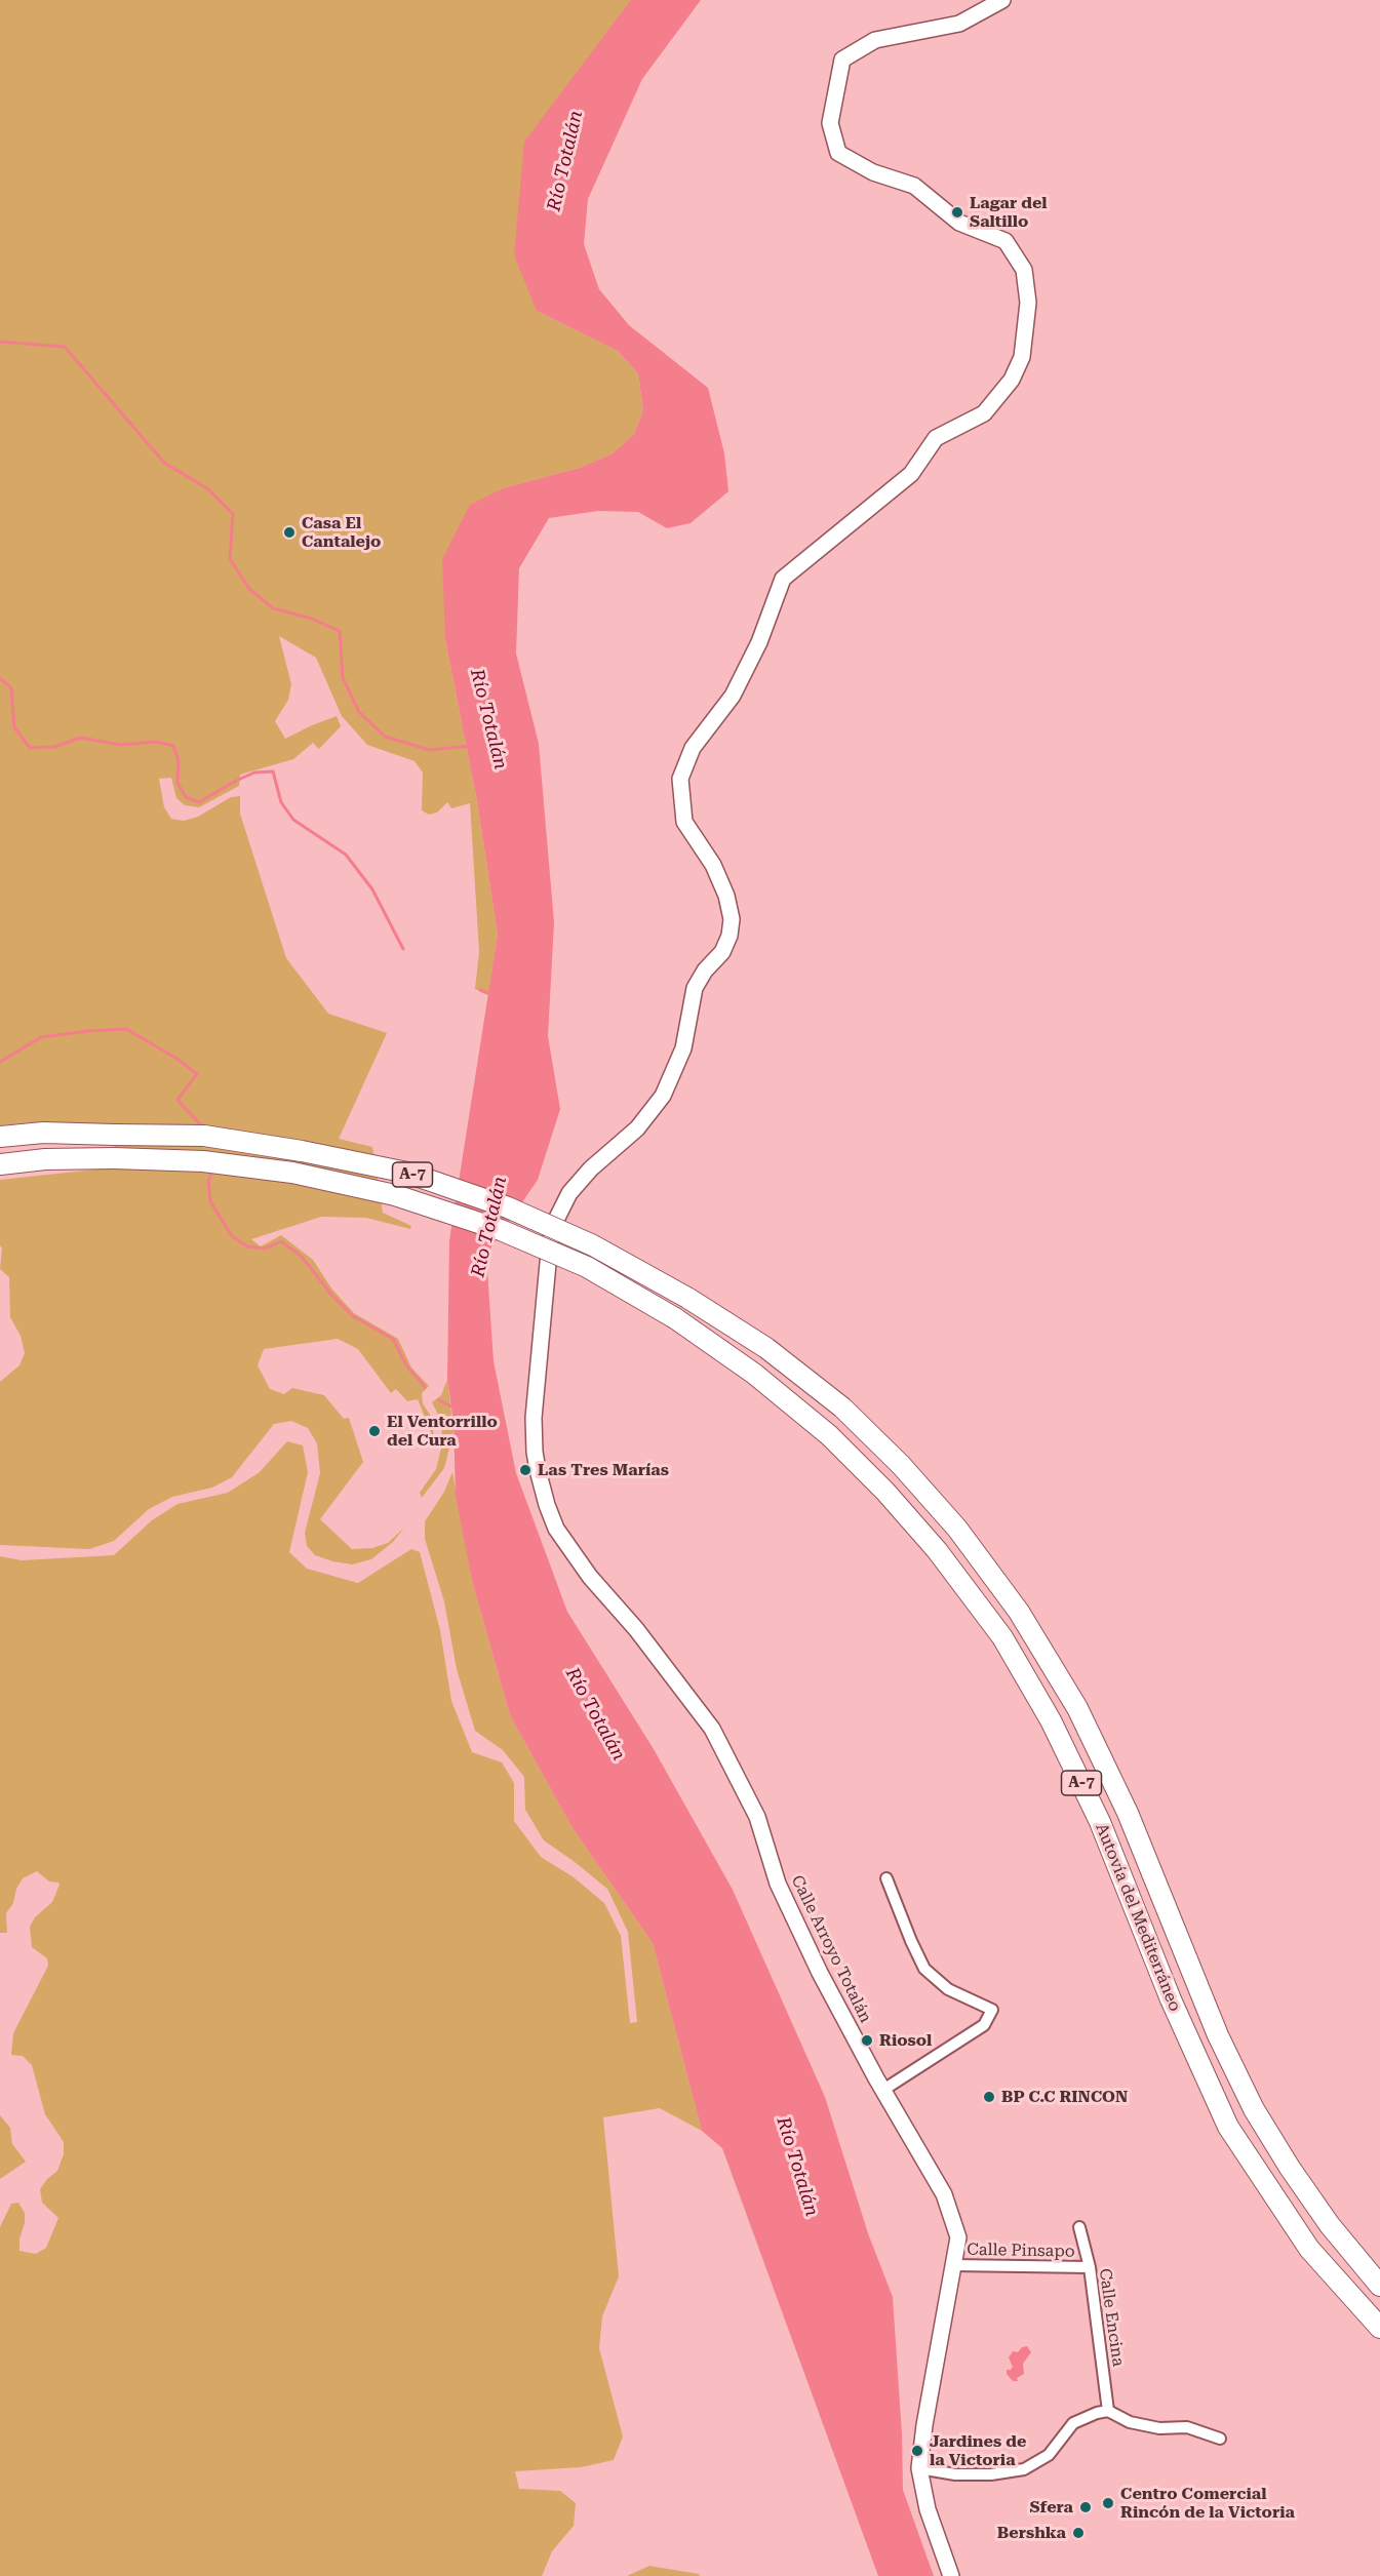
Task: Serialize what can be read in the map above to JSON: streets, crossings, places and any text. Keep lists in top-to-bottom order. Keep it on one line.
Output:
{"streets":{"highway":["A-7","Autovía del Mediterráneo"],"street":["Calle Arroyo Totalán","Calle Pinsapo","Calle Encina"]},"crossings":[["Calle Arroyo Totalán","Calle Pinsapo"],["Calle Pinsapo","Calle Encina"]],"water":["Río Totalán"],"places":["Lagar del Saltillo","Casa El Cantalejo","El Ventorrillo del Cura","Las Tres Marías","Riosol","BP C.C RINCON","Jardines de la Victoria","Centro Comercial Rincón de la Victoria","Sfera","Bershka"]}
